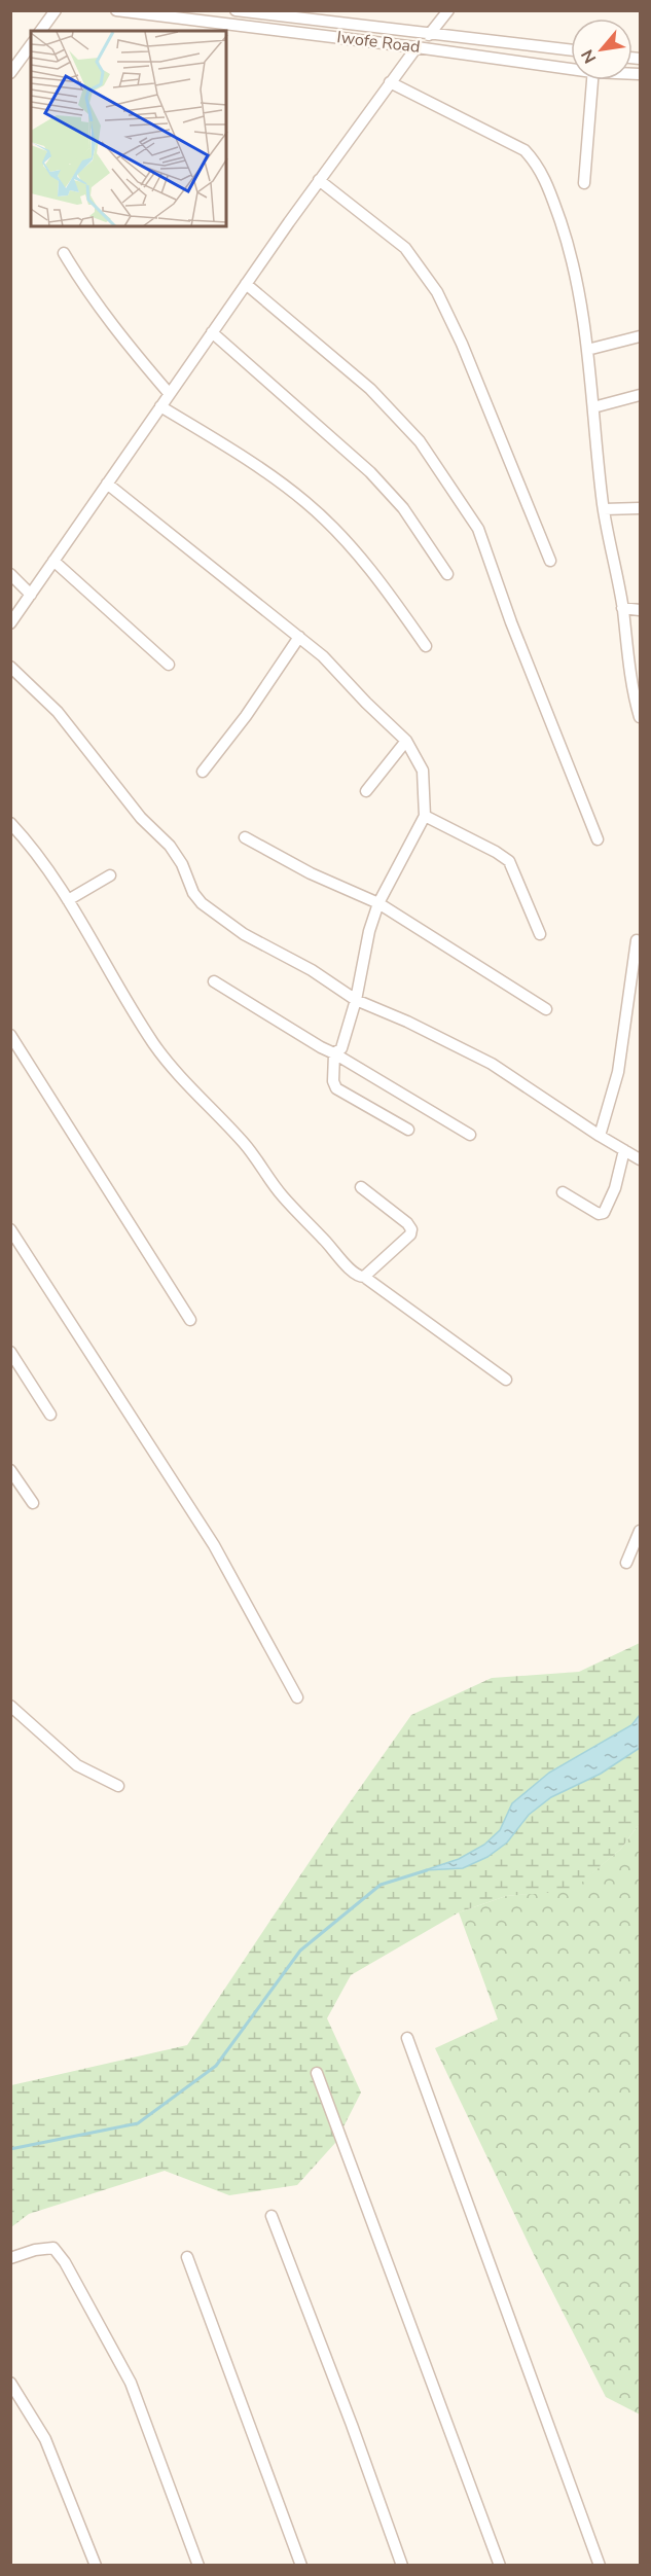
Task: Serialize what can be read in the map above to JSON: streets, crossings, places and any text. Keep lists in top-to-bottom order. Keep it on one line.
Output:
{"streets":{"street":["Iwofe Road"]},"north":"bottom left"}
